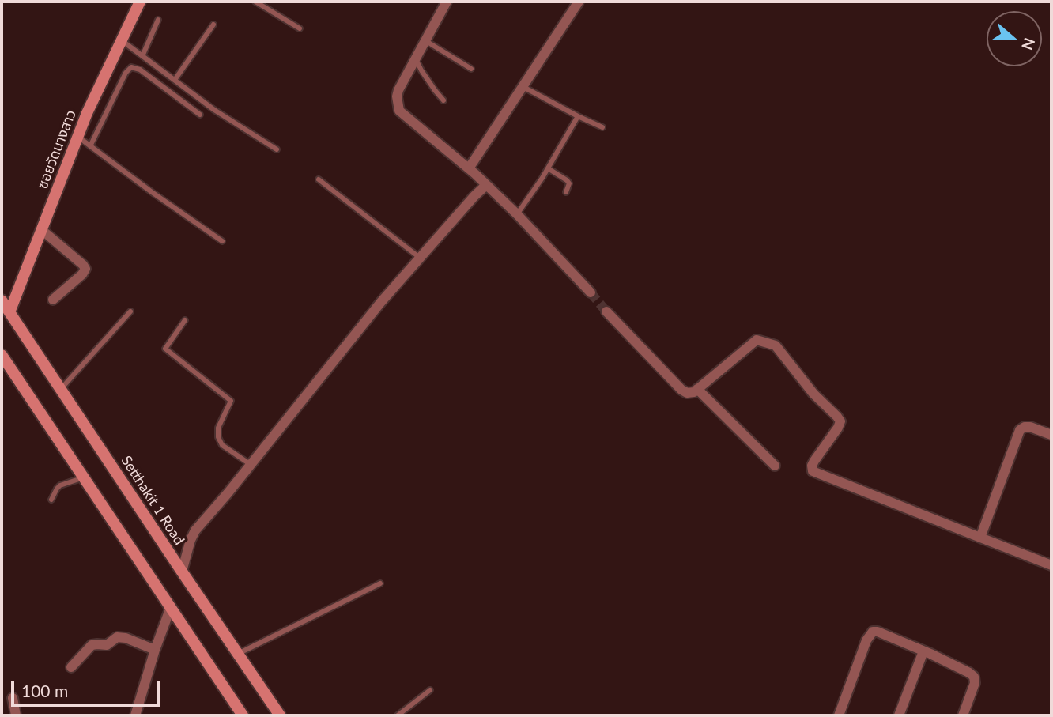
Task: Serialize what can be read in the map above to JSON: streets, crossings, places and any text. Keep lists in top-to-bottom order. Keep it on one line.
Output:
{"streets":{"main road":["ซอยวัดนางสาว","Setthakit 1 Road"]},"crossings":[["ซอยวัดนางสาว","Setthakit 1 Road"]],"scale_bar":"100 m","north":"right"}
